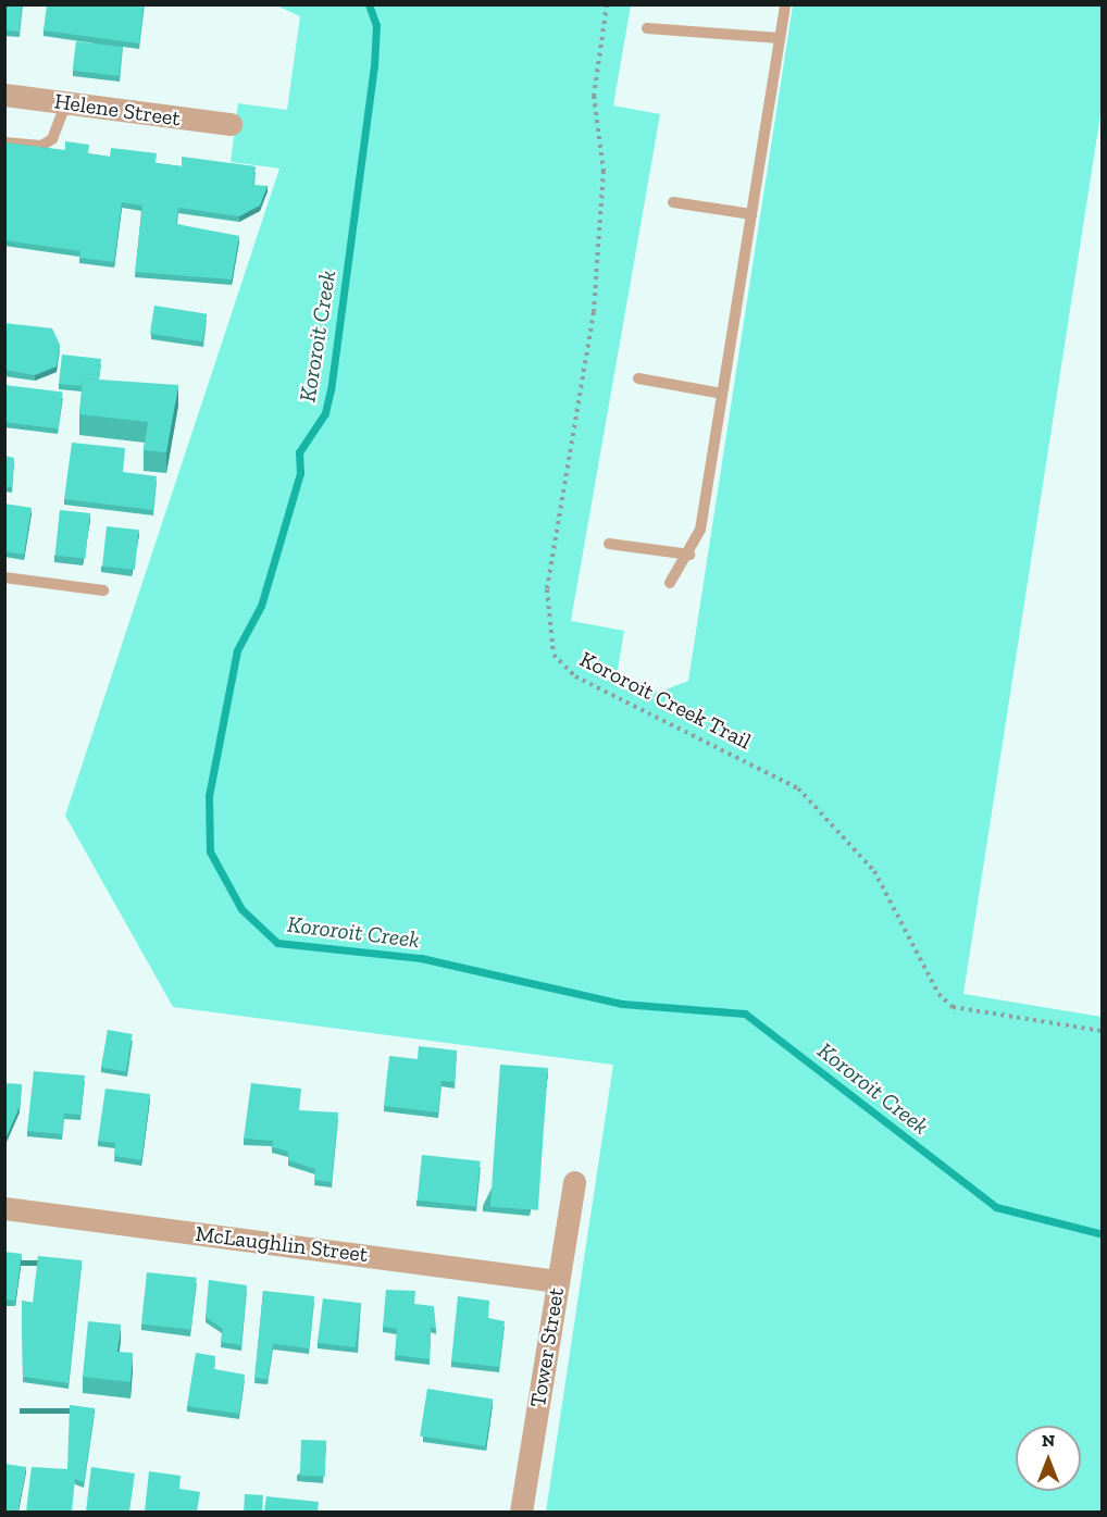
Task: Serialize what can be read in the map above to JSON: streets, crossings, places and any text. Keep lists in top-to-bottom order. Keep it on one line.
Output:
{"streets":{"street":["Helene Street","McLaughlin Street","Tower Street"],"path":["Kororoit Creek Trail"]},"crossings":[["McLaughlin Street","Tower Street"]],"water":["Kororoit Creek"],"north":"top"}
